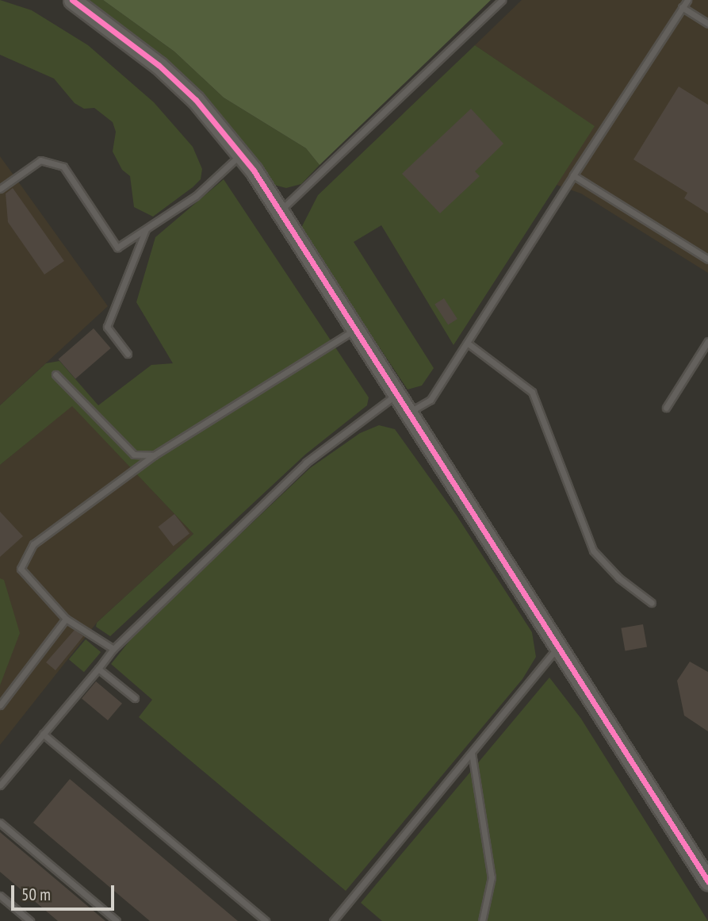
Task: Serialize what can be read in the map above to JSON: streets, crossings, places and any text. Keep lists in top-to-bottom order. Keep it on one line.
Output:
{"scale_bar":"50 m"}
